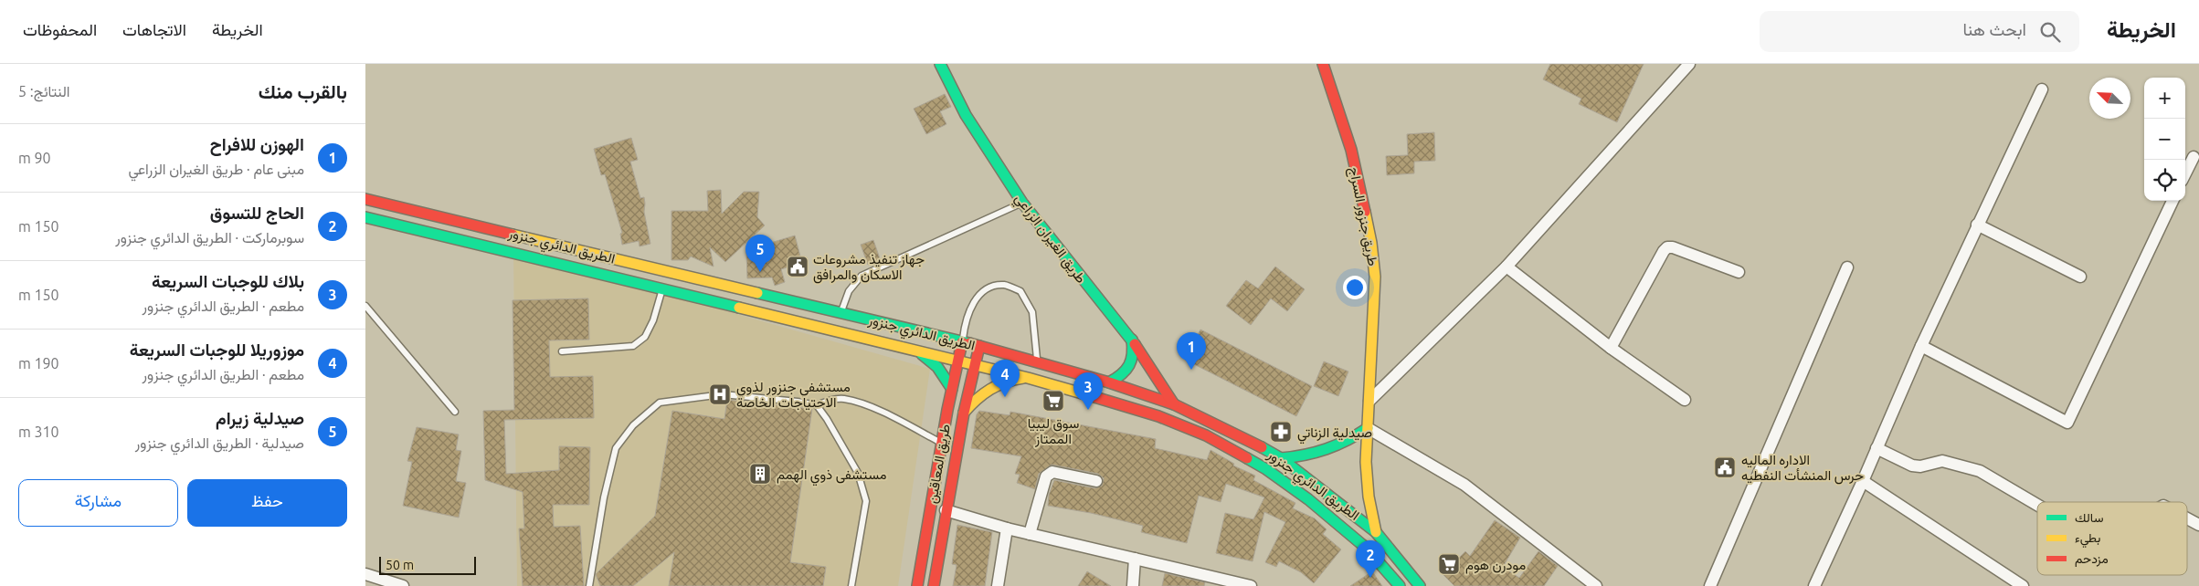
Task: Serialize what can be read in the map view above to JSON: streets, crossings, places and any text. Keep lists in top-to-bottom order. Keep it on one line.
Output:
{"streets":{"main road":["طريق جنزور السراج","طريق الغيران الزراعي","الطريق الدائري جنزور","طريق المعاقين"]},"crossings":[["طريق جنزور السراج","الطريق الدائري جنزور"],["طريق الغيران الزراعي","الطريق الدائري جنزور"],["الطريق الدائري جنزور","طريق المعاقين"]],"places":{"public building":["جهاز تنفيذ مشروعات الاسكان والمرافق","الاداره الماليه حرس المنشأت النفطيه"],"hospital":["مستشفي جنزور لذوي الاحتياجات الخاصة"],"supermarket":["سوق ليبيا الممتاز","مودرن هوم"],"pharmacy":["صيدلية الزناتي"],"building":["مستشفى ذوي الهمم"]},"legend":["سالك","بطيء","مزدحم"],"scale_bar":"50 m","north":"top left","page":{"header":"الخريطة","search":"ابحث هنا","nav":["الخريطة","الاتجاهات","المحفوظات"],"heading":["بالقرب منك","النتائج: 5"],"map_buttons":["+","−"],"list":[{"mark":"1","name":"الهوزن للافراح","note":"مبنى عام · طريق الغيران الزراعي","value":"90 m"},{"mark":"2","name":"الحاج للتسوق","note":"سوبرماركت · الطريق الدائري جنزور","value":"150 m"},{"mark":"3","name":"بلاك للوجبات السريعة","note":"مطعم · الطريق الدائري جنزور","value":"150 m"},{"mark":"4","name":"موزوريلا للوجبات السريعة","note":"مطعم · الطريق الدائري جنزور","value":"190 m"},{"mark":"5","name":"صيدلية زيرام","note":"صيدلية · الطريق الدائري جنزور","value":"310 m"}],"pins":["5","1","4","3","2"],"buttons":["حفظ","مشاركة"],"scale":"50 m"}}
